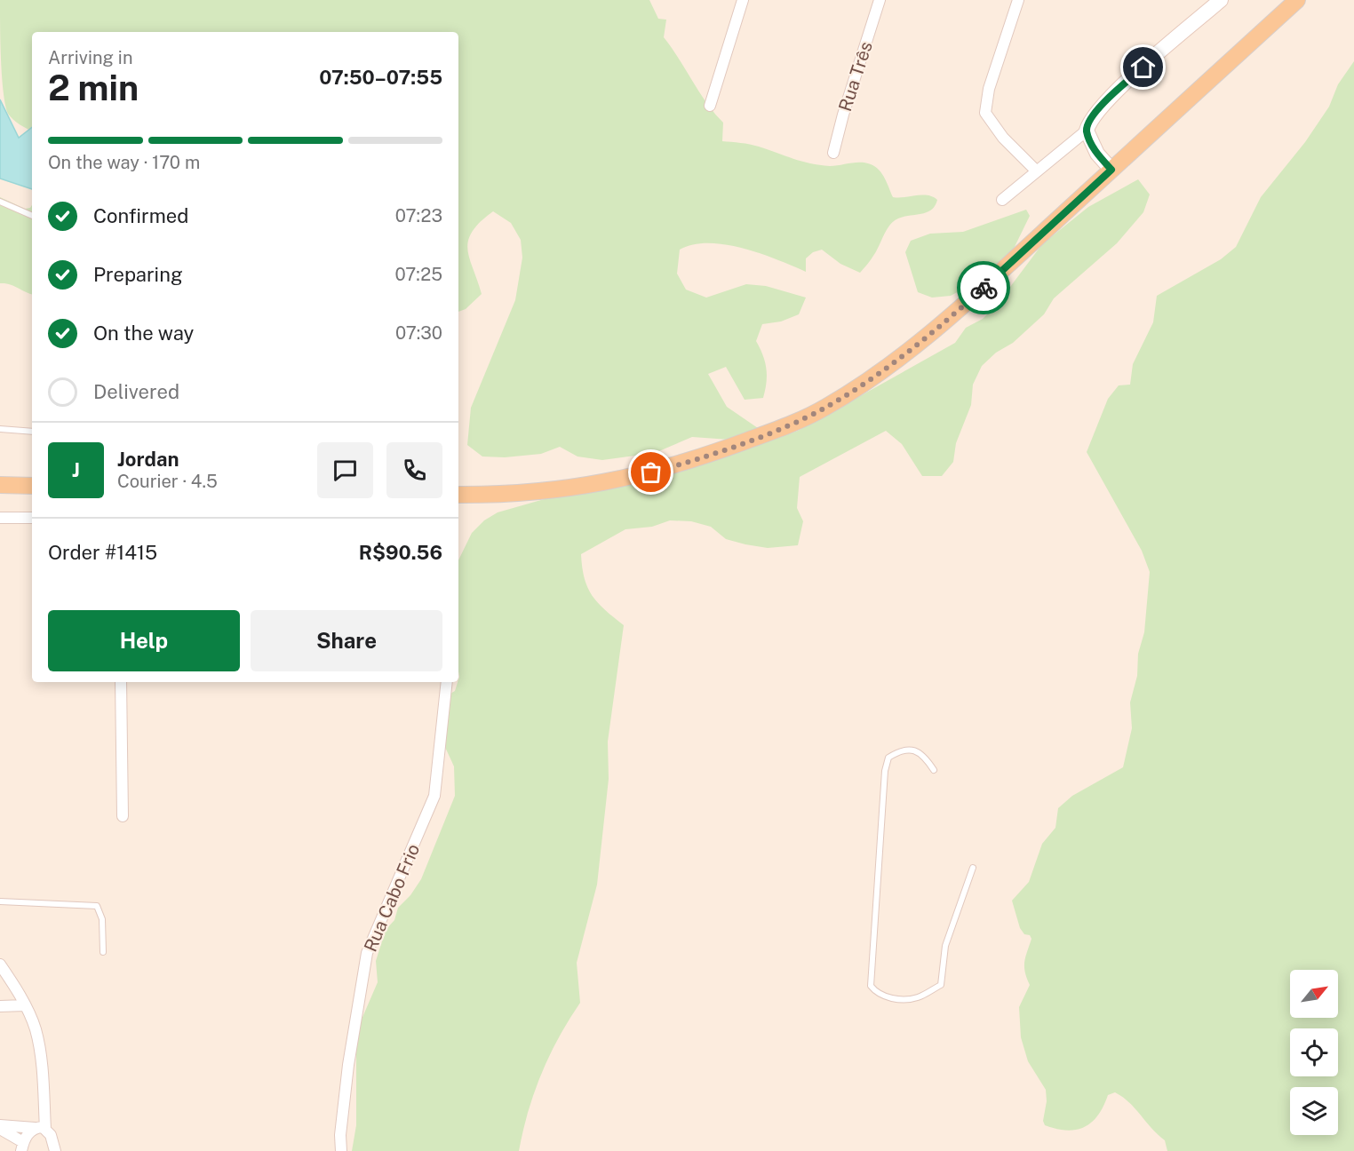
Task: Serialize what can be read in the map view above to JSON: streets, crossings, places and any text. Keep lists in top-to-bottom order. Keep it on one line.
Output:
{"streets":{"street":["Rua Três","Rua Cabo Frio"]},"north":"top right","page":{"heading":["2 min","Arriving in","07:50–07:55"],"panel":["Jordan","Courier · 4.5","Order #1415","R$90.56"],"bar":"On the way · 170 m","list":[["Confirmed","07:23"],["Preparing","07:25"],["On the way","07:30"],"Delivered"],"round":"J","buttons":["Help","Share"]}}
